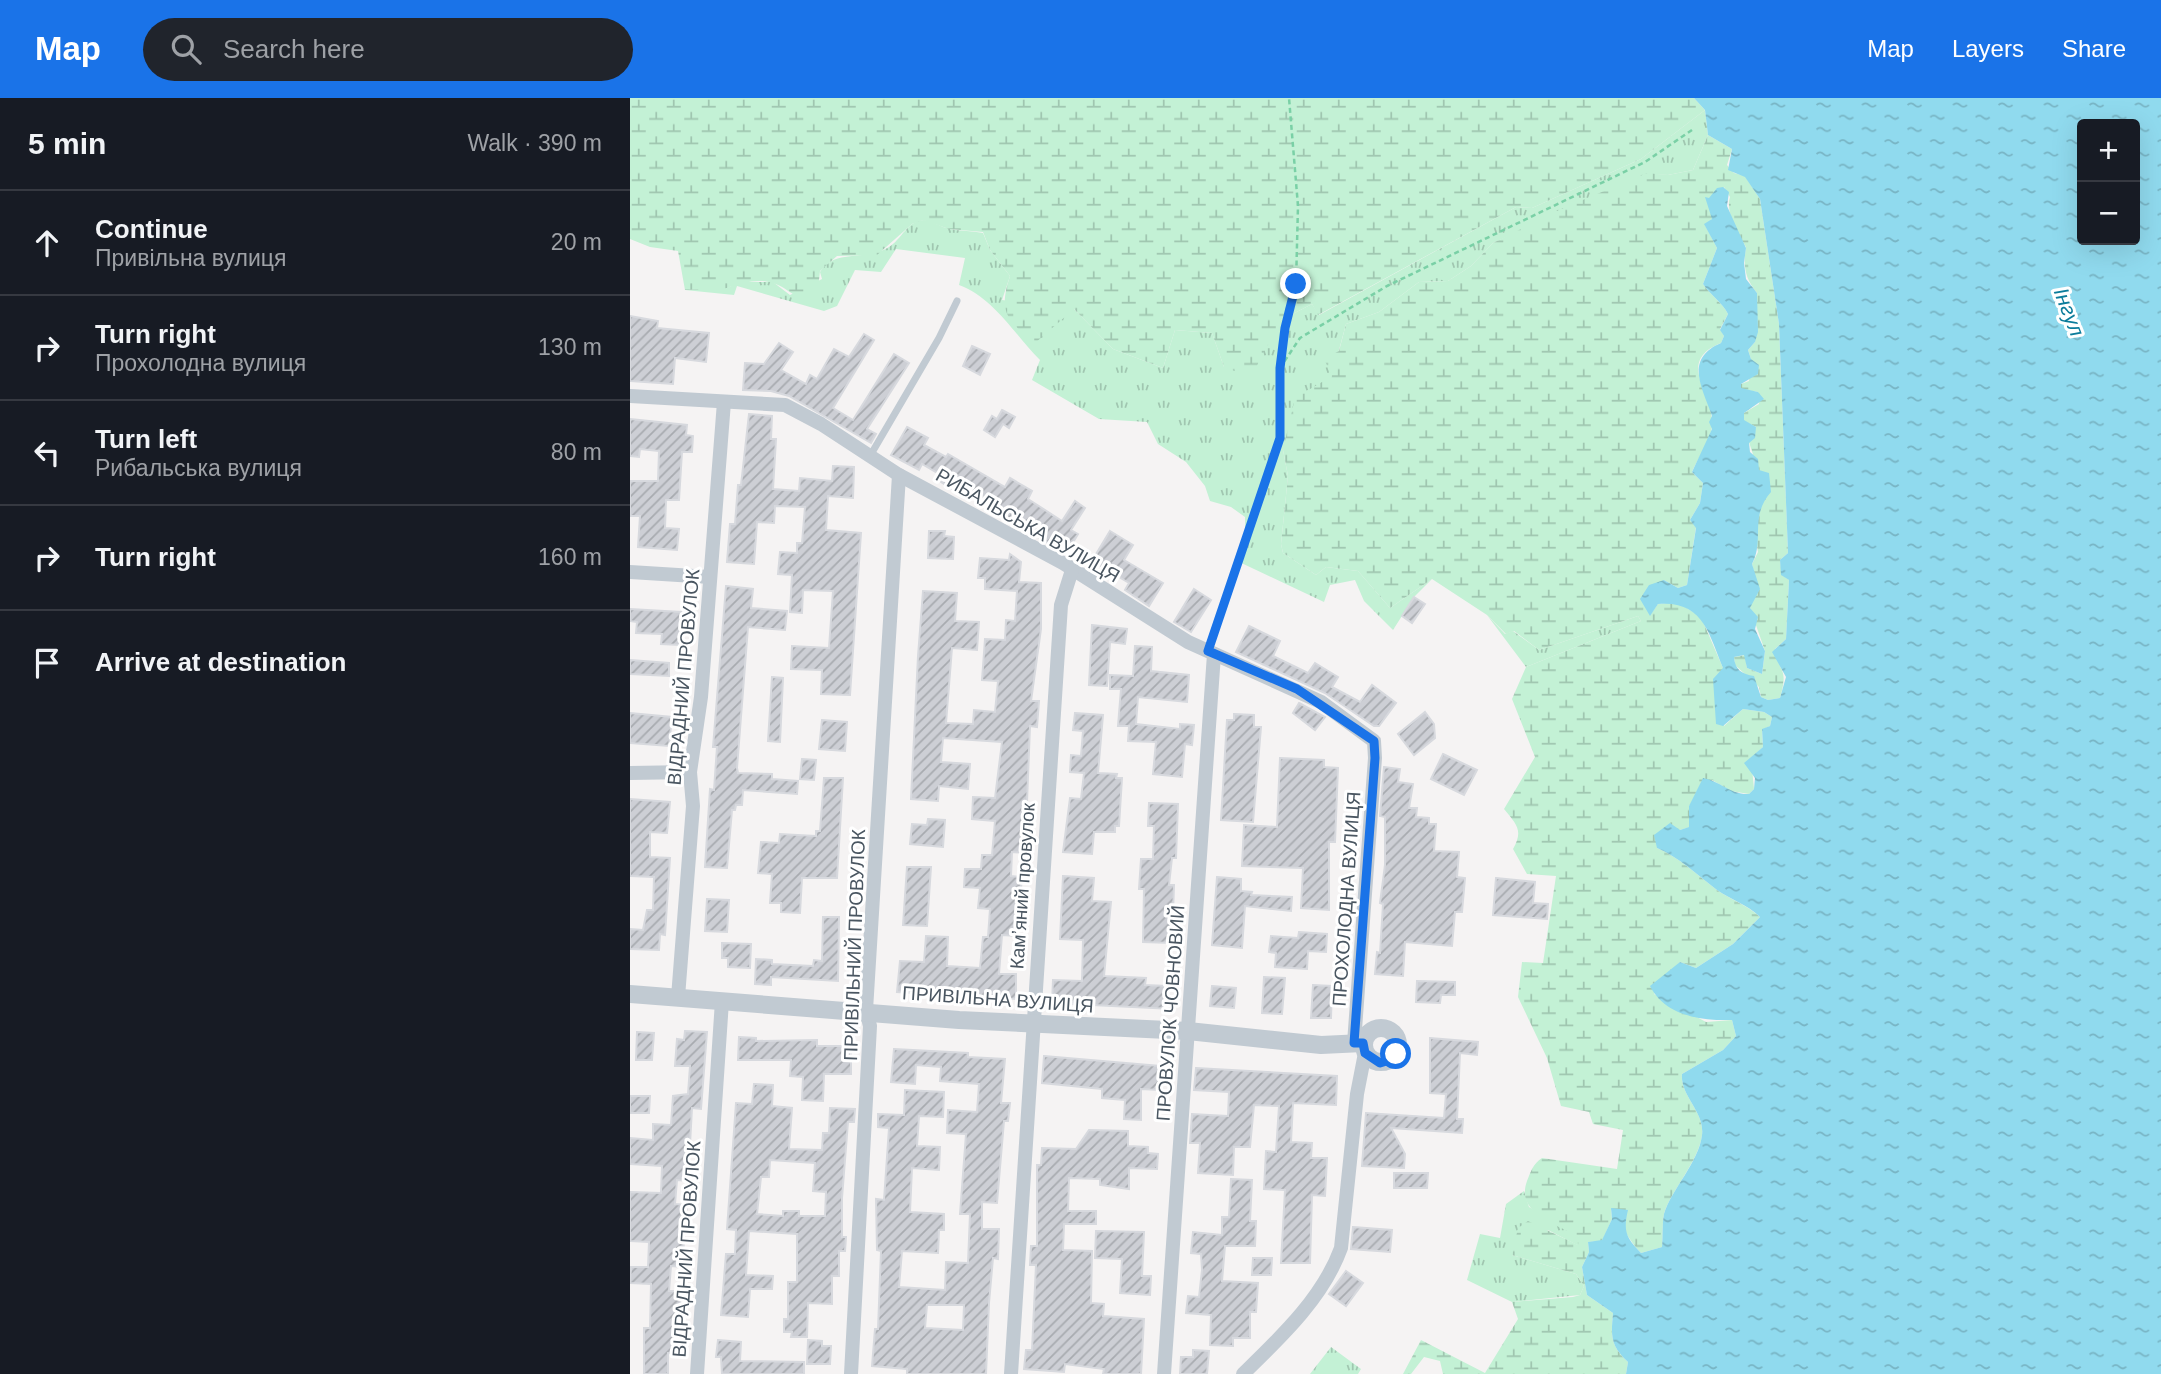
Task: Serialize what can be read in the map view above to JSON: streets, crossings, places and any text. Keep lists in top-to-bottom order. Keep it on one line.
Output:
{"streets":{"street":["РИБАЛЬСЬКА ВУЛИЦЯ","ВІДРАДНИЙ ПРОВУЛОК","Камʼяний провулок","ПРОХОЛОДНА ВУЛИЦЯ","ПРИВІЛЬНИЙ ПРОВУЛОК","ПРИВІЛЬНА ВУЛИЦЯ","ПРОВУЛОК ЧОВНОВИЙ"]},"crossings":[["РИБАЛЬСЬКА ВУЛИЦЯ","ВІДРАДНИЙ ПРОВУЛОК"],["РИБАЛЬСЬКА ВУЛИЦЯ","Камʼяний провулок"],["РИБАЛЬСЬКА ВУЛИЦЯ","ПРОХОЛОДНА ВУЛИЦЯ"],["РИБАЛЬСЬКА ВУЛИЦЯ","ПРИВІЛЬНИЙ ПРОВУЛОК"],["РИБАЛЬСЬКА ВУЛИЦЯ","ПРОВУЛОК ЧОВНОВИЙ"],["ВІДРАДНИЙ ПРОВУЛОК","ПРИВІЛЬНА ВУЛИЦЯ"],["Камʼяний провулок","ПРИВІЛЬНА ВУЛИЦЯ"],["ПРОХОЛОДНА ВУЛИЦЯ","ПРИВІЛЬНА ВУЛИЦЯ"],["ПРИВІЛЬНИЙ ПРОВУЛОК","ПРИВІЛЬНА ВУЛИЦЯ"],["ПРИВІЛЬНА ВУЛИЦЯ","ПРОВУЛОК ЧОВНОВИЙ"]],"water":["Інгул"],"page":{"header":"Map","search":"Search here","nav":["Map","Layers","Share"],"heading":["5 min","Walk · 390 m"],"map_buttons":["+","−"],"list":[["Continue","Привільна вулиця","20 m"],["Turn right","Прохолодна вулиця","130 m"],["Turn left","Рибальська вулиця","80 m"],["Turn right","160 m"],"Arrive at destination"]}}
